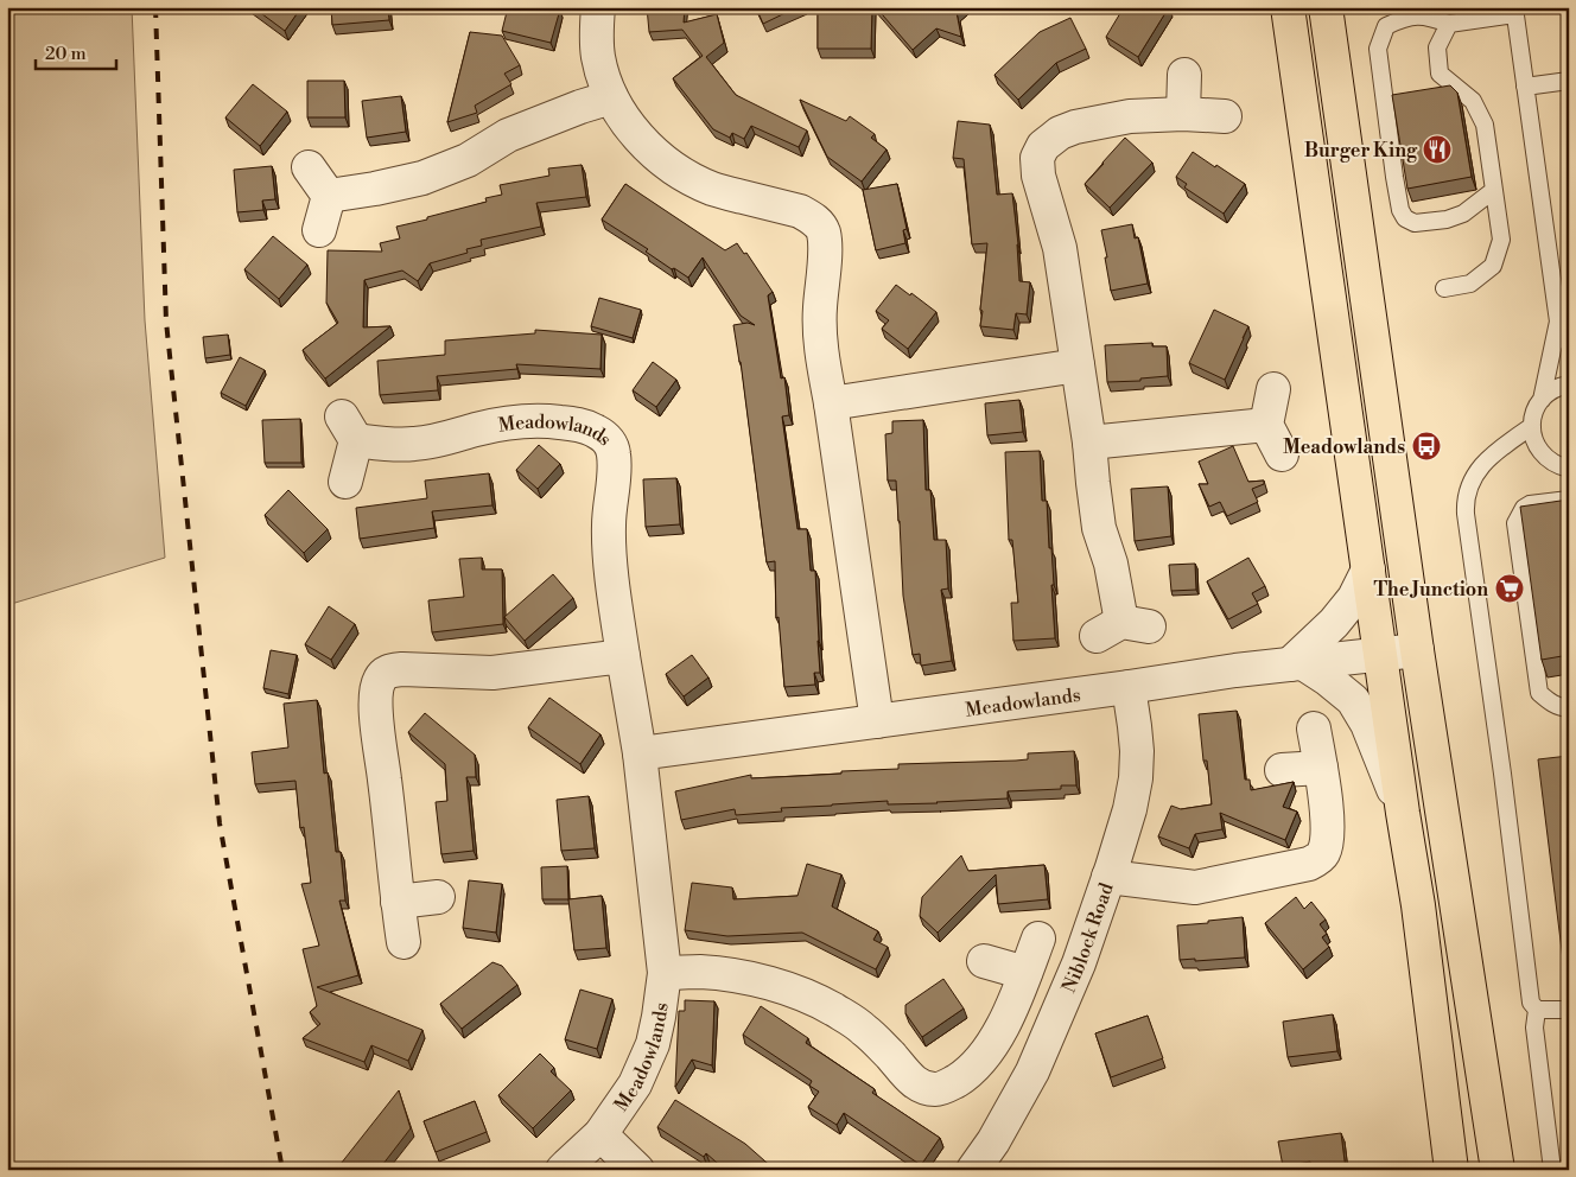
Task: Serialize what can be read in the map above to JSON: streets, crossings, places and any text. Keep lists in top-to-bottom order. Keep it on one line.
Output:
{"streets":{"street":["Meadowlands","Niblock Road"]},"crossings":[["Meadowlands","Niblock Road"]],"places":{"restaurant":["Burger King"],"bus stop":["Meadowlands"],"supermarket":["The Junction"]},"scale_bar":"20 m"}
